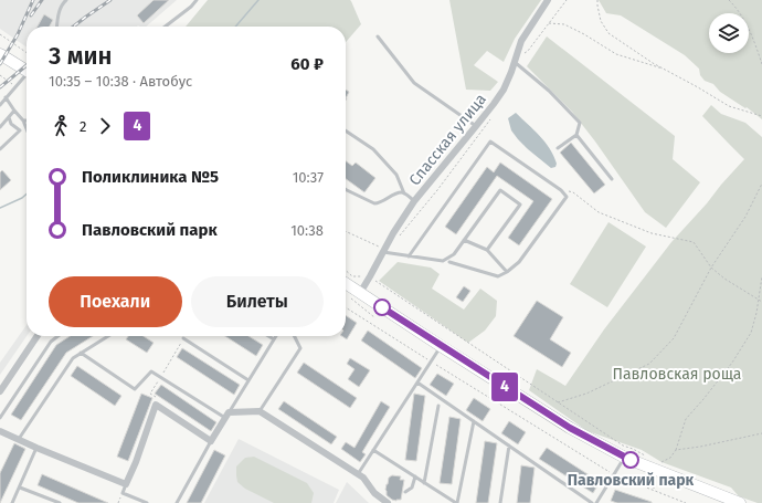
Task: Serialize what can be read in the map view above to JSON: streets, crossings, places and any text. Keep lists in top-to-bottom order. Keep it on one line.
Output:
{"streets":{"street":["Спасская улица"]},"parks":["Павловская роща"],"places":["Павловский парк"],"lines":["bus line 4"],"page":{"on_map":"4","heading":["3 мин","10:35 – 10:38 · Автобус","60 ₽"],"legs":["2","4"],"list":[{"name":"Поликлиника №5","value":"10:37"},{"name":"Павловский парк","value":"10:38"}],"buttons":["Поехали","Билеты"]}}
